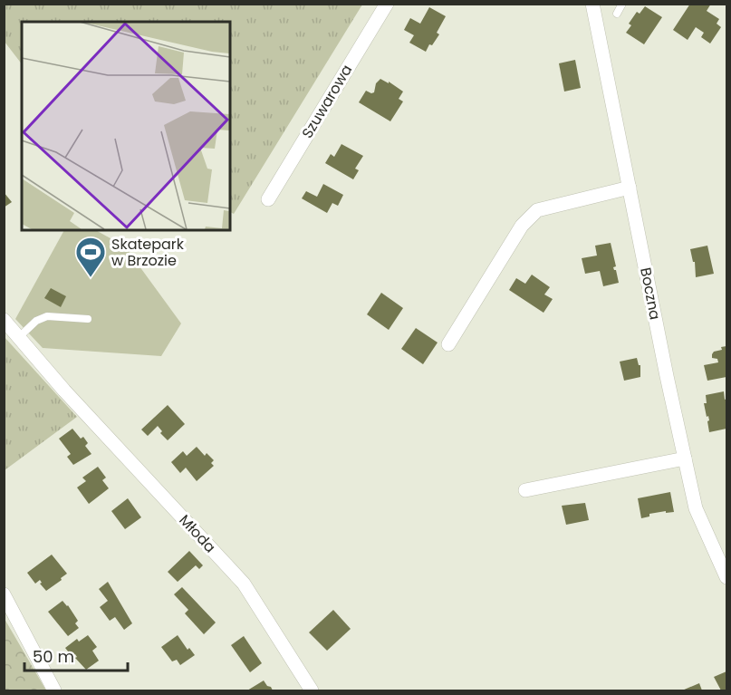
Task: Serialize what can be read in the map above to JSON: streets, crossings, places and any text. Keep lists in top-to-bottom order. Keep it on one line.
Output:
{"streets":{"street":["Szuwarowa","Boczna","Młoda"]},"places":{"sports":["Skatepark w Brzozie"]},"scale_bar":"50 m"}
